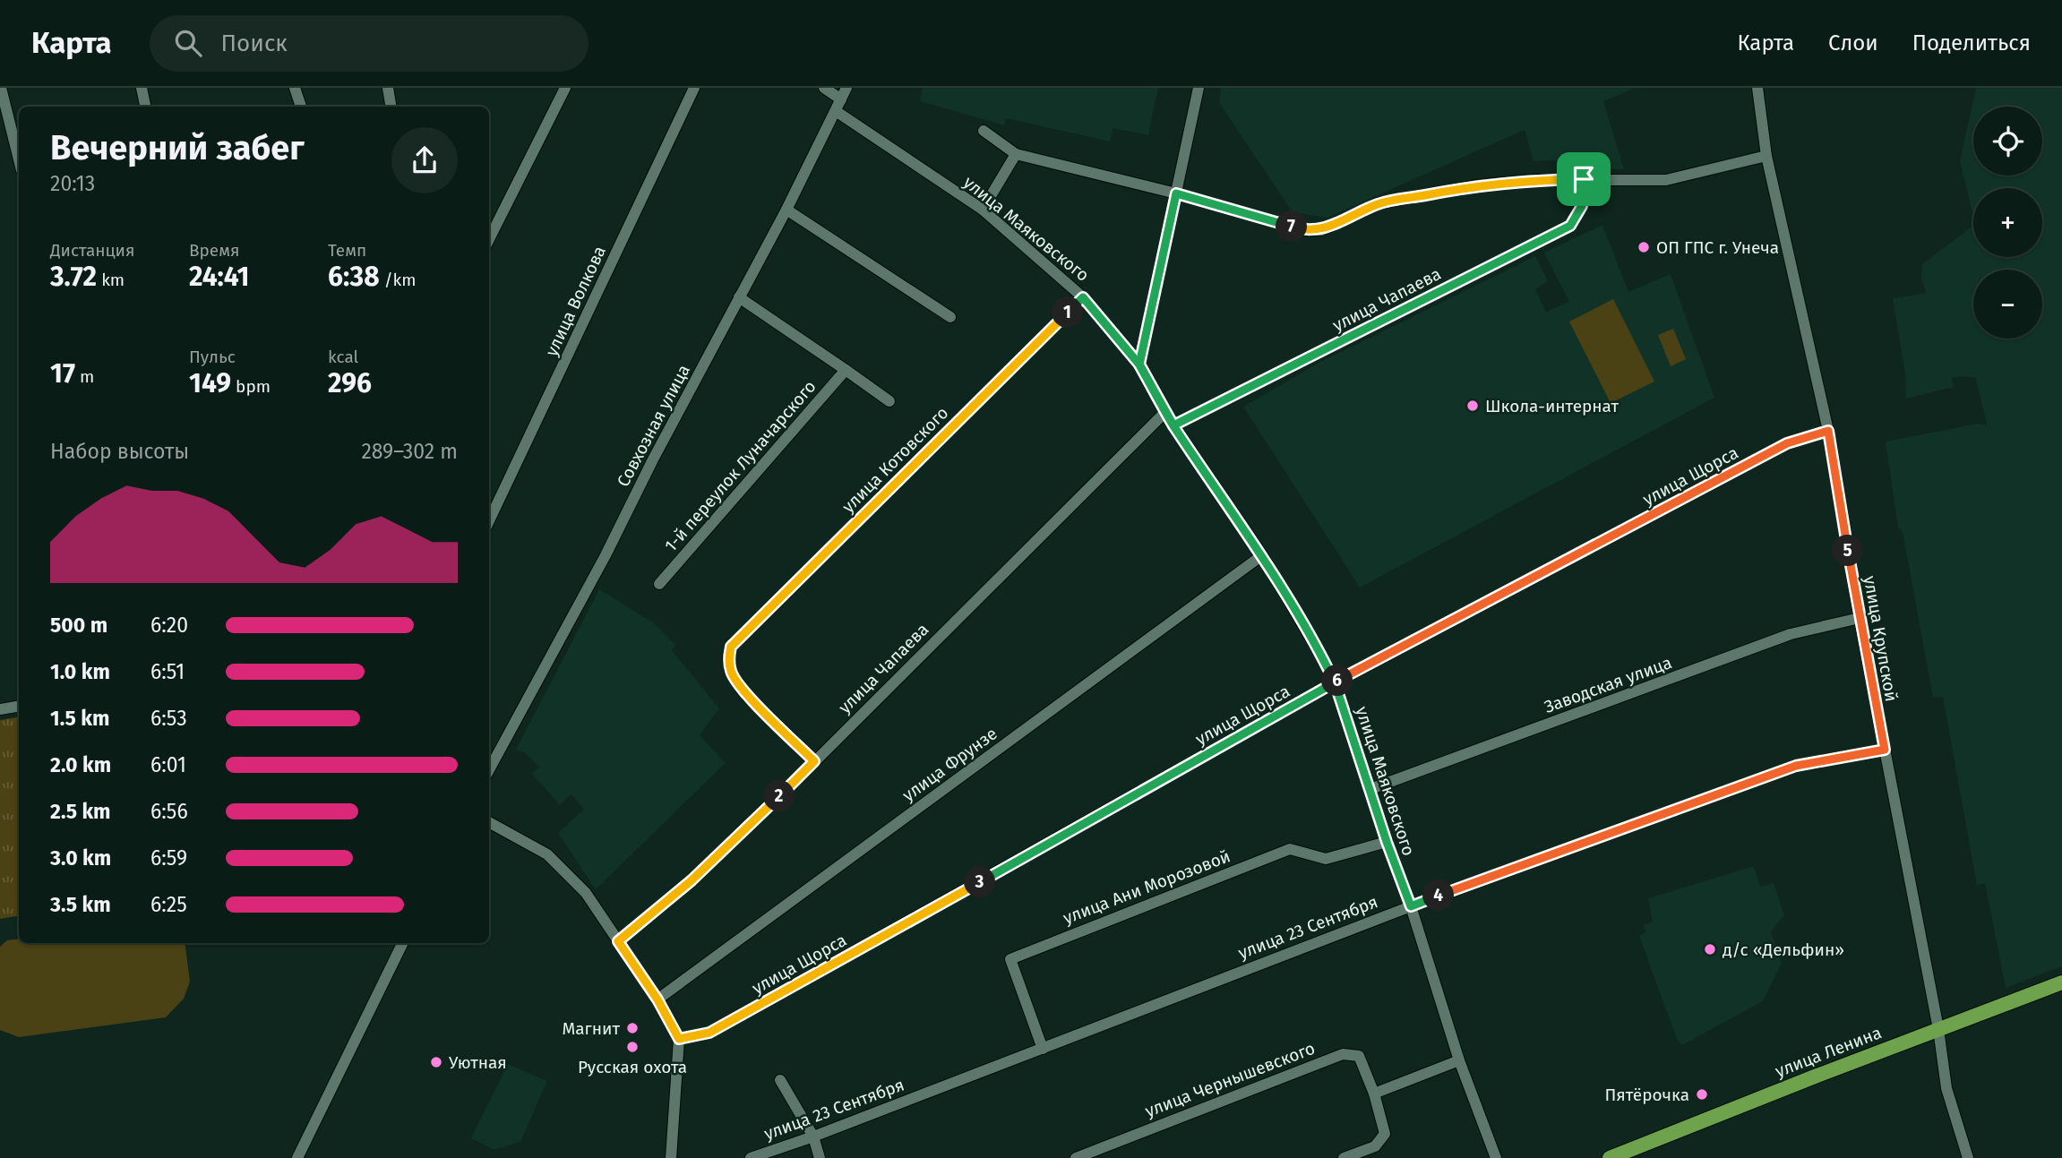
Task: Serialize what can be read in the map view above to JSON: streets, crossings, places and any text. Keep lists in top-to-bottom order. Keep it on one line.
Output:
{"streets":{"main road":["улица Ленина"],"street":["улица Маяковского","улица Чапаева","улица Волкова","Совхозная улица","улица Котовского","1-й переулок Луначарского","улица Щорса","улица Крупской","Заводская улица","улица Фрунзе","улица Ани Морозовой","улица 23 Сентября","улица Чернышевского"]},"crossings":[["улица Маяковского","улица Чапаева"],["улица Маяковского","Совхозная улица"],["улица Маяковского","улица Котовского"],["улица Маяковского","улица Щорса"],["улица Маяковского","Заводская улица"],["улица Маяковского","улица Фрунзе"],["улица Маяковского","улица Ани Морозовой"],["улица Маяковского","улица 23 Сентября"],["улица Чапаева","улица Котовского"],["улица Щорса","улица Крупской"],["улица Крупской","Заводская улица"],["улица Крупской","улица 23 Сентября"],["улица Крупской","улица Ленина"],["улица Ани Морозовой","улица 23 Сентября"]],"places":["ОП ГПС г. Унеча","Школа-интернат","д/с «Дельфин»","Магнит","Русская охота","Уютная","Пятёрочка"],"page":{"header":"Карта","search":"Поиск","nav":["Карта","Слои","Поделиться"],"map_buttons":["+","−"],"heading":["Вечерний забег","20:13"],"pins":["7","1","5","6","2","3","4"],"stats":[["Дистанция","3.72 km"],["Время","24:41"],["Темп","6:38 /km"],["17 m"],["Пульс","149 bpm"],["kcal","296"]],"chart":["Набор высоты","289–302 m"],"list":[{"name":"500 m","note":"6:20"},{"name":"1.0 km","note":"6:51"},{"name":"1.5 km","note":"6:53"},{"name":"2.0 km","note":"6:01"},{"name":"2.5 km","note":"6:56"},{"name":"3.0 km","note":"6:59"},{"name":"3.5 km","note":"6:25"}]}}
